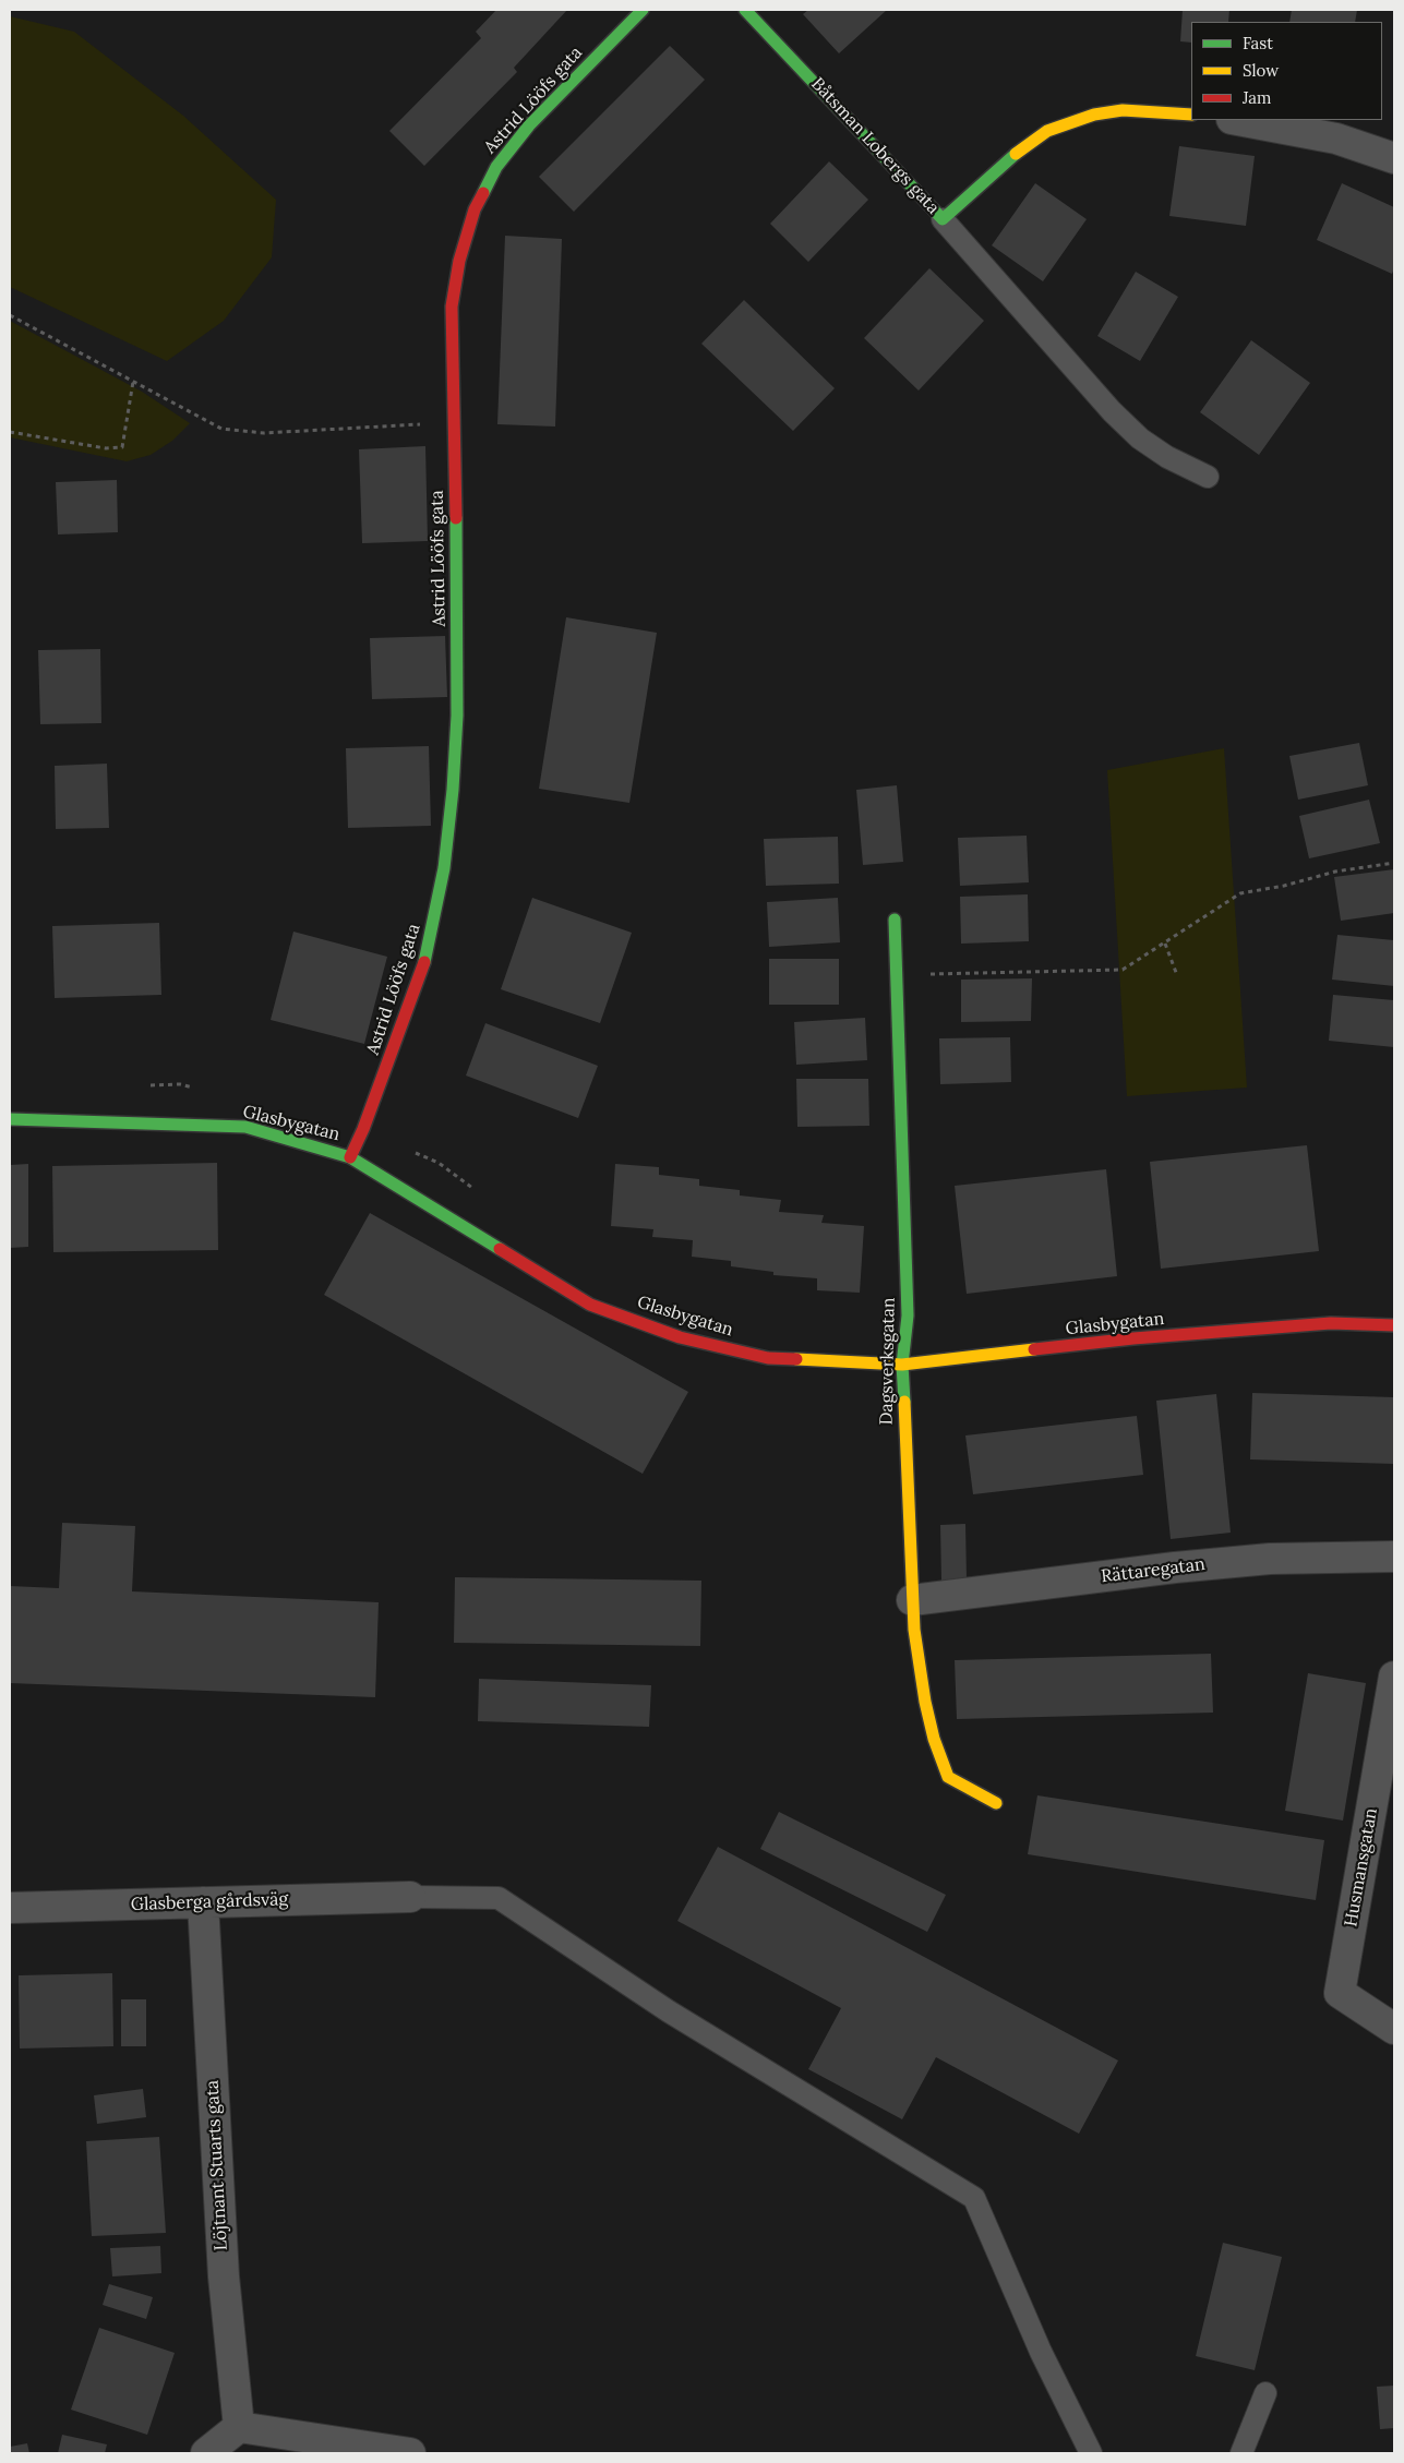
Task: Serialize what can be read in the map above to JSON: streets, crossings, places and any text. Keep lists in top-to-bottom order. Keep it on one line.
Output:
{"streets":{"street":["Astrid Lööfs gata","Båtsman Lobergs gata","Glasbygatan","Dagsverksgatan","Rättaregatan","Husmansgatan","Glasberga gårdsväg","Löjtnant Stuarts gata"]},"crossings":[["Astrid Lööfs gata","Glasbygatan"],["Glasbygatan","Dagsverksgatan"],["Dagsverksgatan","Rättaregatan"],["Glasberga gårdsväg","Löjtnant Stuarts gata"]],"legend":["Fast","Slow","Jam"]}
